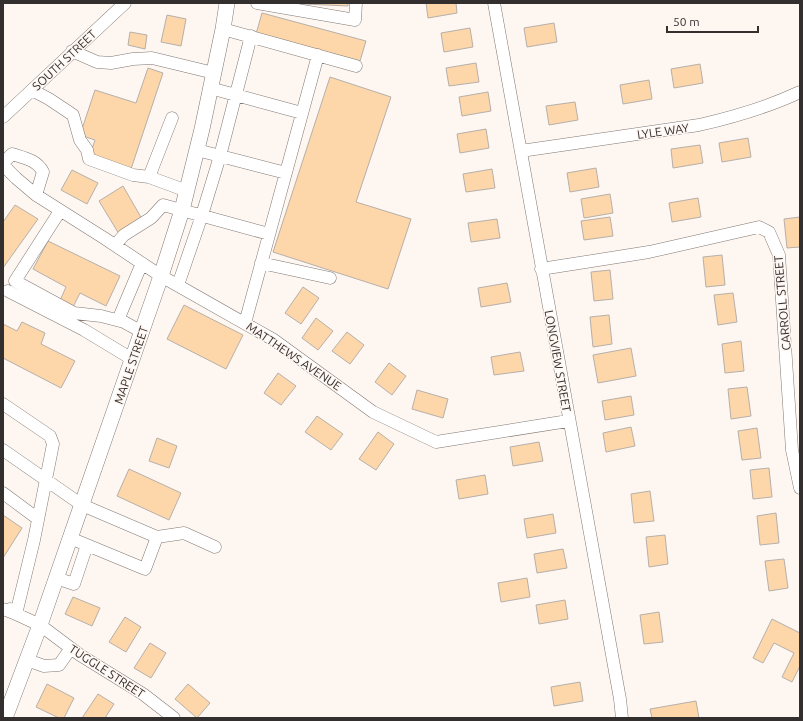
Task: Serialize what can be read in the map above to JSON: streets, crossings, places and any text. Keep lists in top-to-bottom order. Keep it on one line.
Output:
{"streets":{"main road":["MAPLE STREET"],"street":["SOUTH STREET","LYLE WAY","CARROLL STREET","MATTHEWS AVENUE","LONGVIEW STREET","TUGGLE STREET"]},"crossings":[["LYLE WAY","LONGVIEW STREET"],["CARROLL STREET","LONGVIEW STREET"],["MATTHEWS AVENUE","LONGVIEW STREET"],["MATTHEWS AVENUE","MAPLE STREET"],["MAPLE STREET","TUGGLE STREET"]],"scale_bar":"50 m"}
